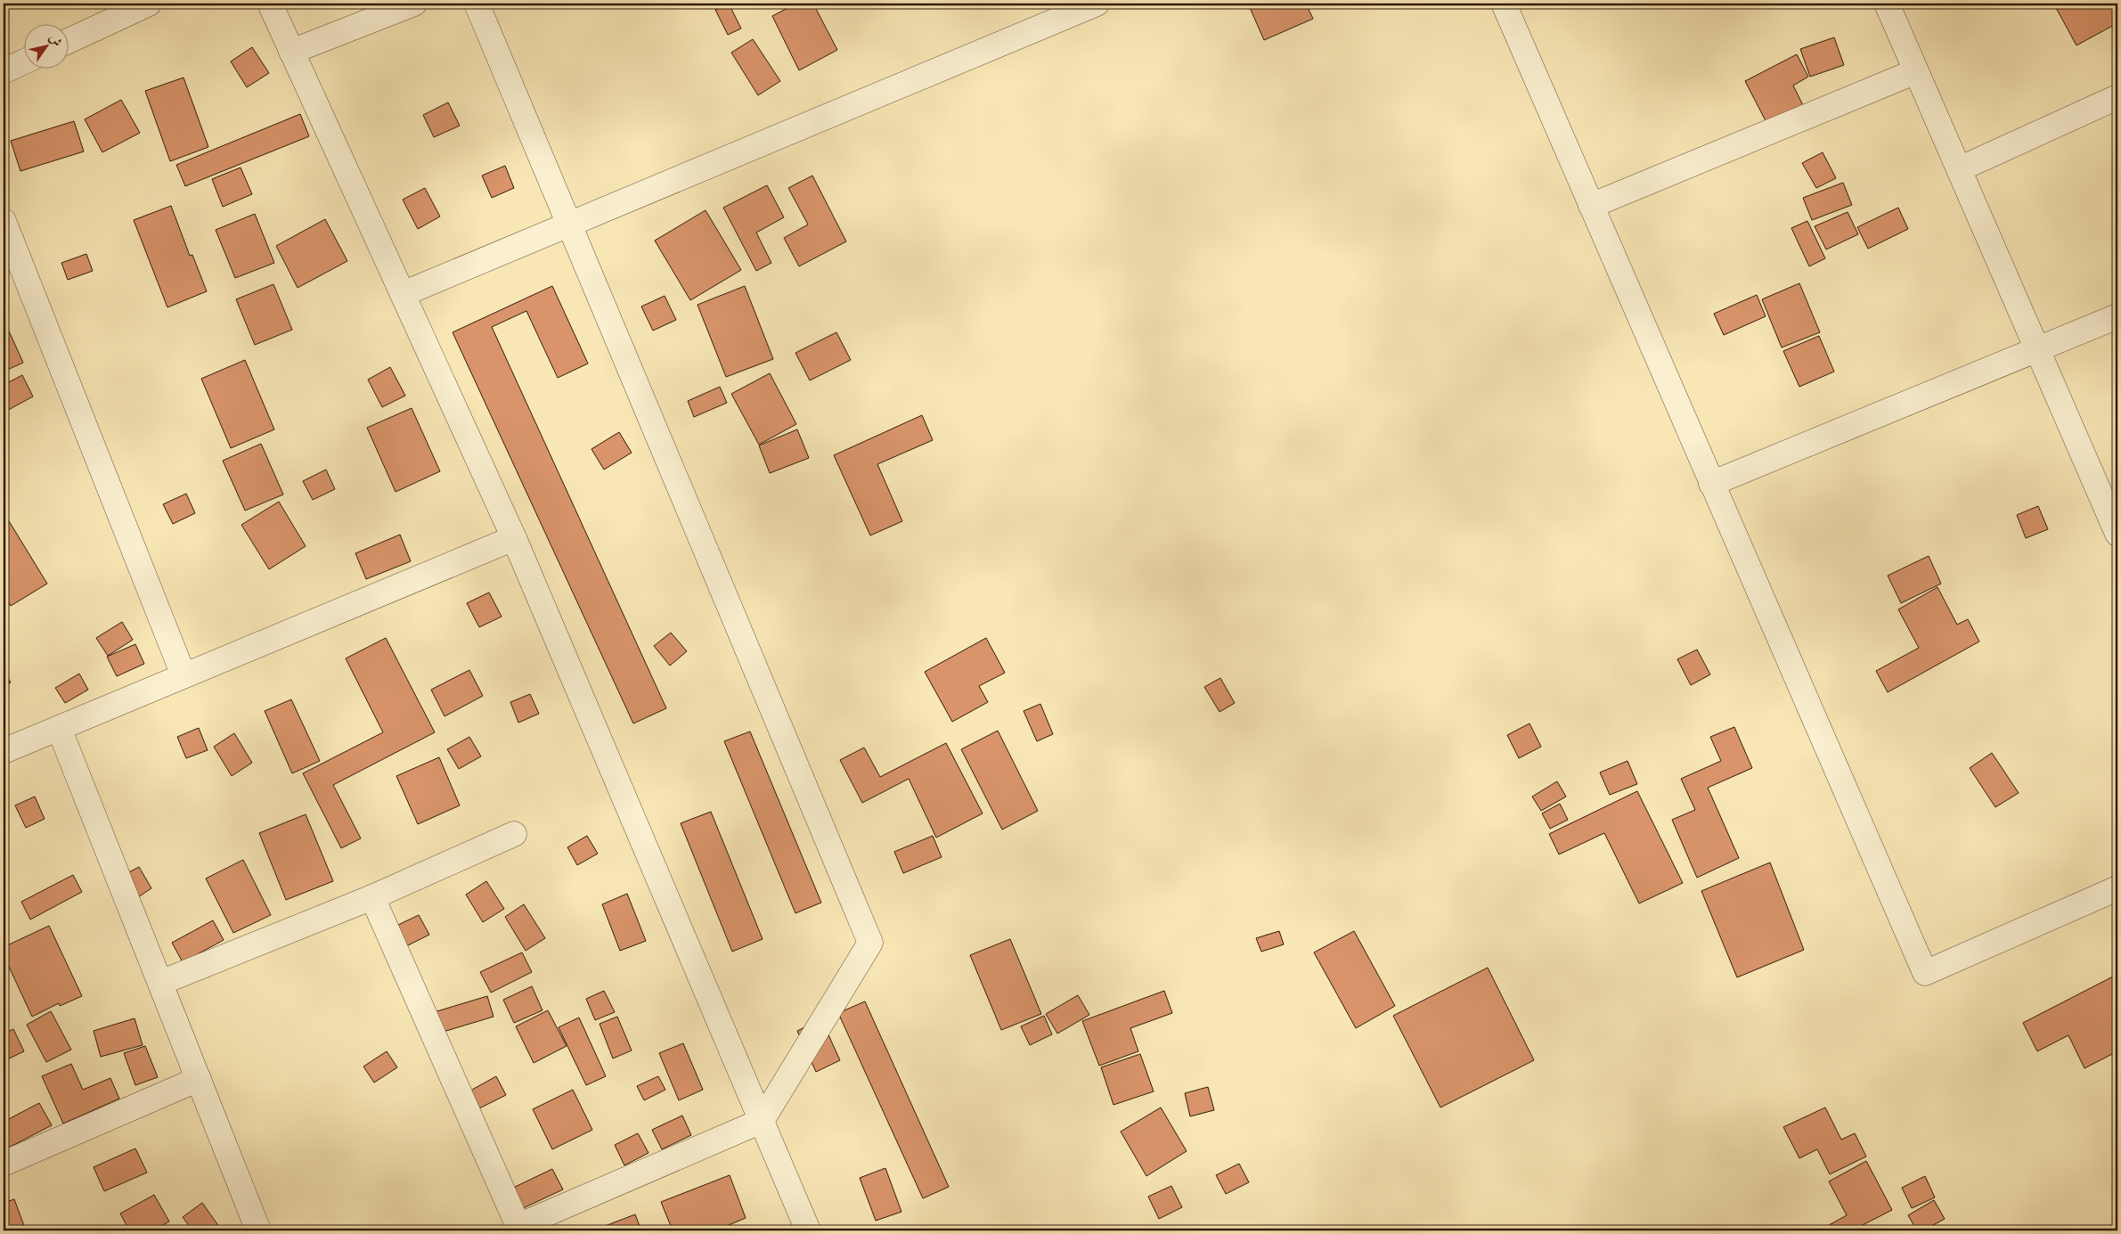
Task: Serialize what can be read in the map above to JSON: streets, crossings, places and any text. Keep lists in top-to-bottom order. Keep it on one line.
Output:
{"north":"top right"}
